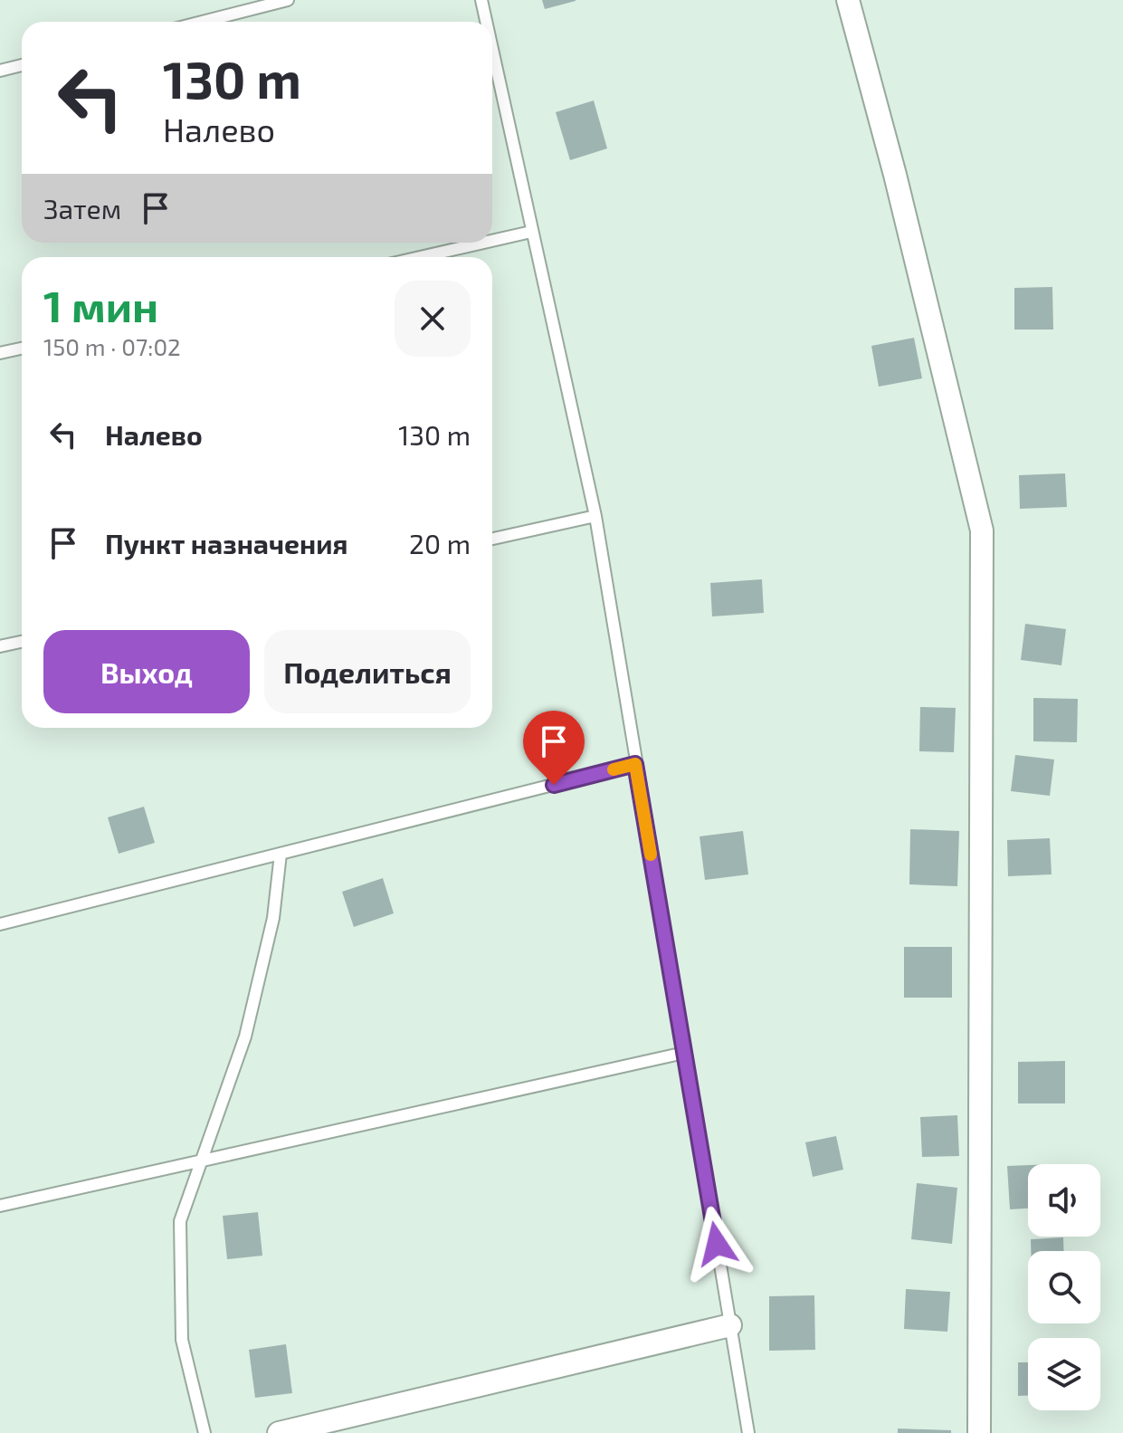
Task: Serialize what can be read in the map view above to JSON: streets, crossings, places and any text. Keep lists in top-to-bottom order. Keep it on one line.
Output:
{"page":{"turn":["130 m","Налево"],"then":"Затем","heading":["1 мин","150 m · 07:02"],"list":[{"name":"Налево","value":"130 m"},{"name":"Пункт назначения","value":"20 m"}],"buttons":["Выход","Поделиться"]}}
